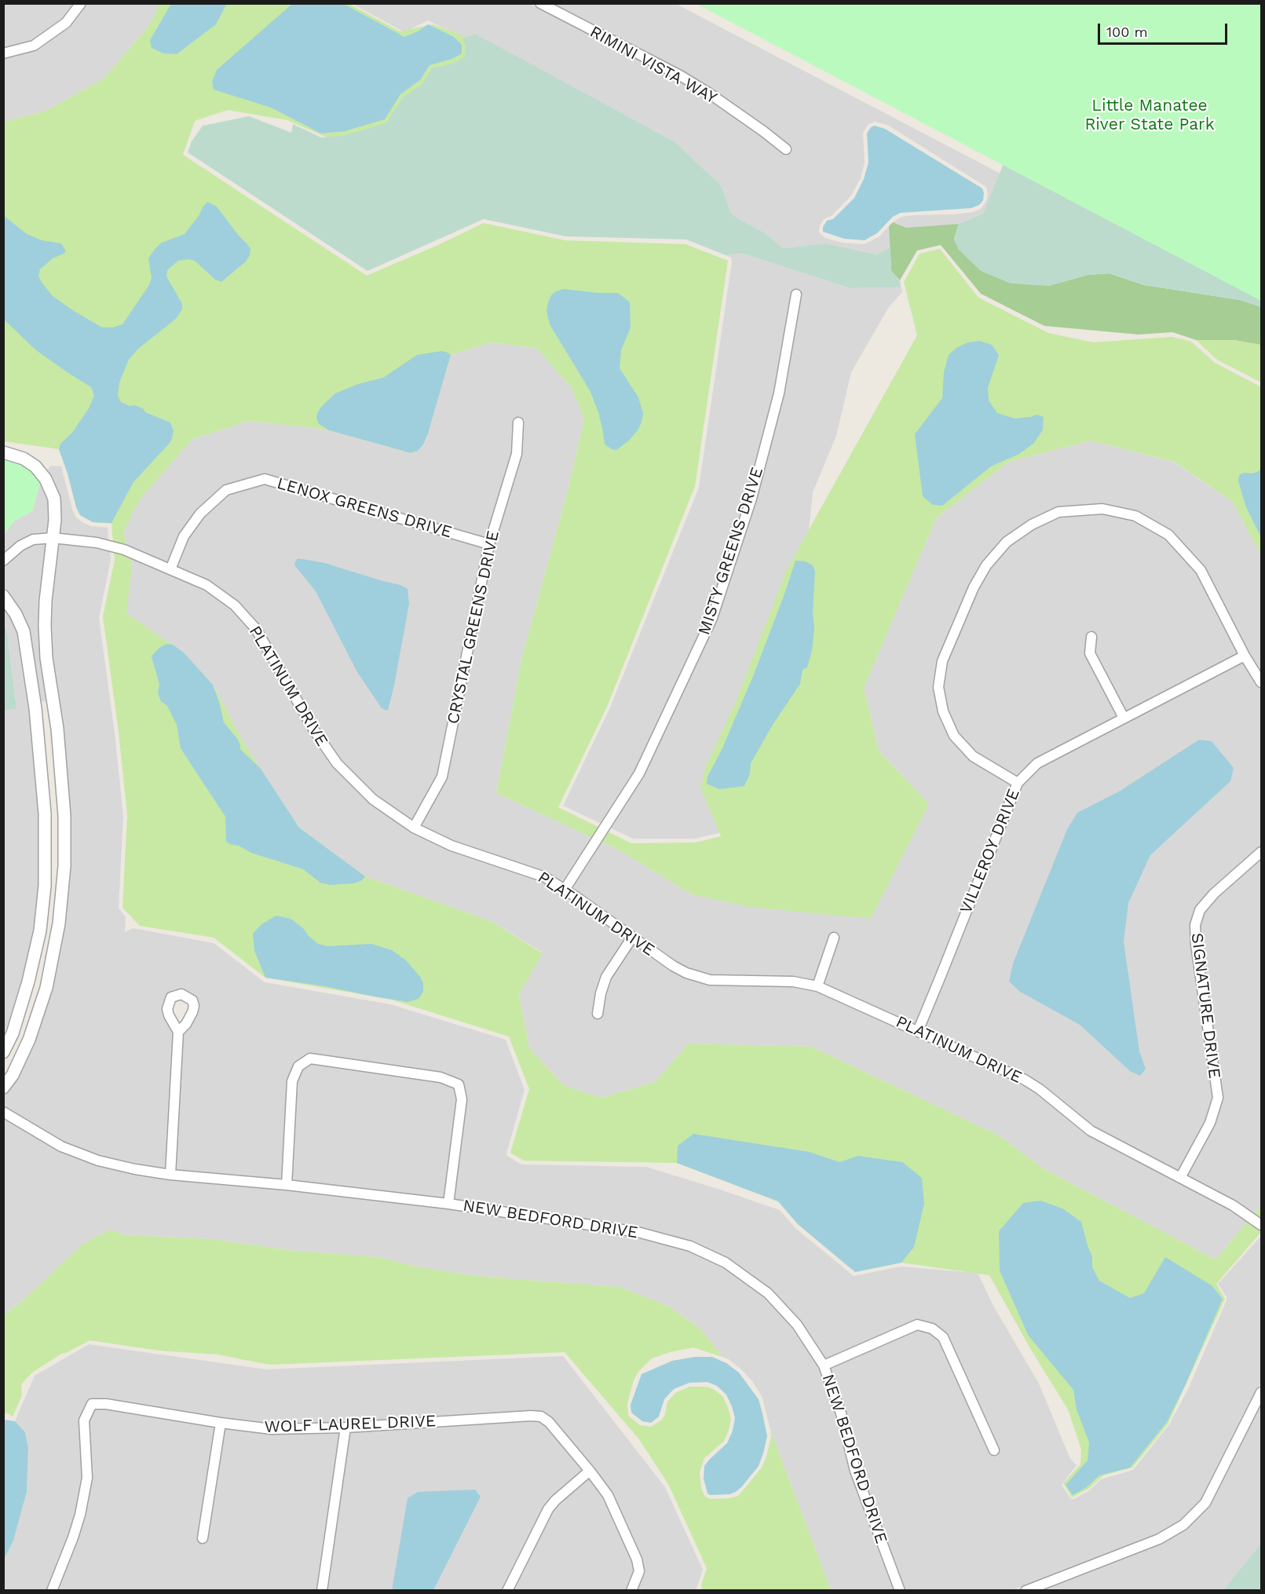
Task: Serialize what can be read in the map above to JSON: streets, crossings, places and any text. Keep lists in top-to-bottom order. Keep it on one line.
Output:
{"streets":{"street":["RIMINI VISTA WAY","LENOX GREENS DRIVE","MISTY GREENS DRIVE","CRYSTAL GREENS DRIVE","PLATINUM DRIVE","VILLEROY DRIVE","SIGNATURE DRIVE","NEW BEDFORD DRIVE","WOLF LAUREL DRIVE"]},"crossings":[["LENOX GREENS DRIVE","CRYSTAL GREENS DRIVE"],["LENOX GREENS DRIVE","PLATINUM DRIVE"],["MISTY GREENS DRIVE","PLATINUM DRIVE"],["CRYSTAL GREENS DRIVE","PLATINUM DRIVE"],["PLATINUM DRIVE","VILLEROY DRIVE"],["PLATINUM DRIVE","SIGNATURE DRIVE"]],"parks":["Little Manatee River State Park"],"scale_bar":"100 m"}
